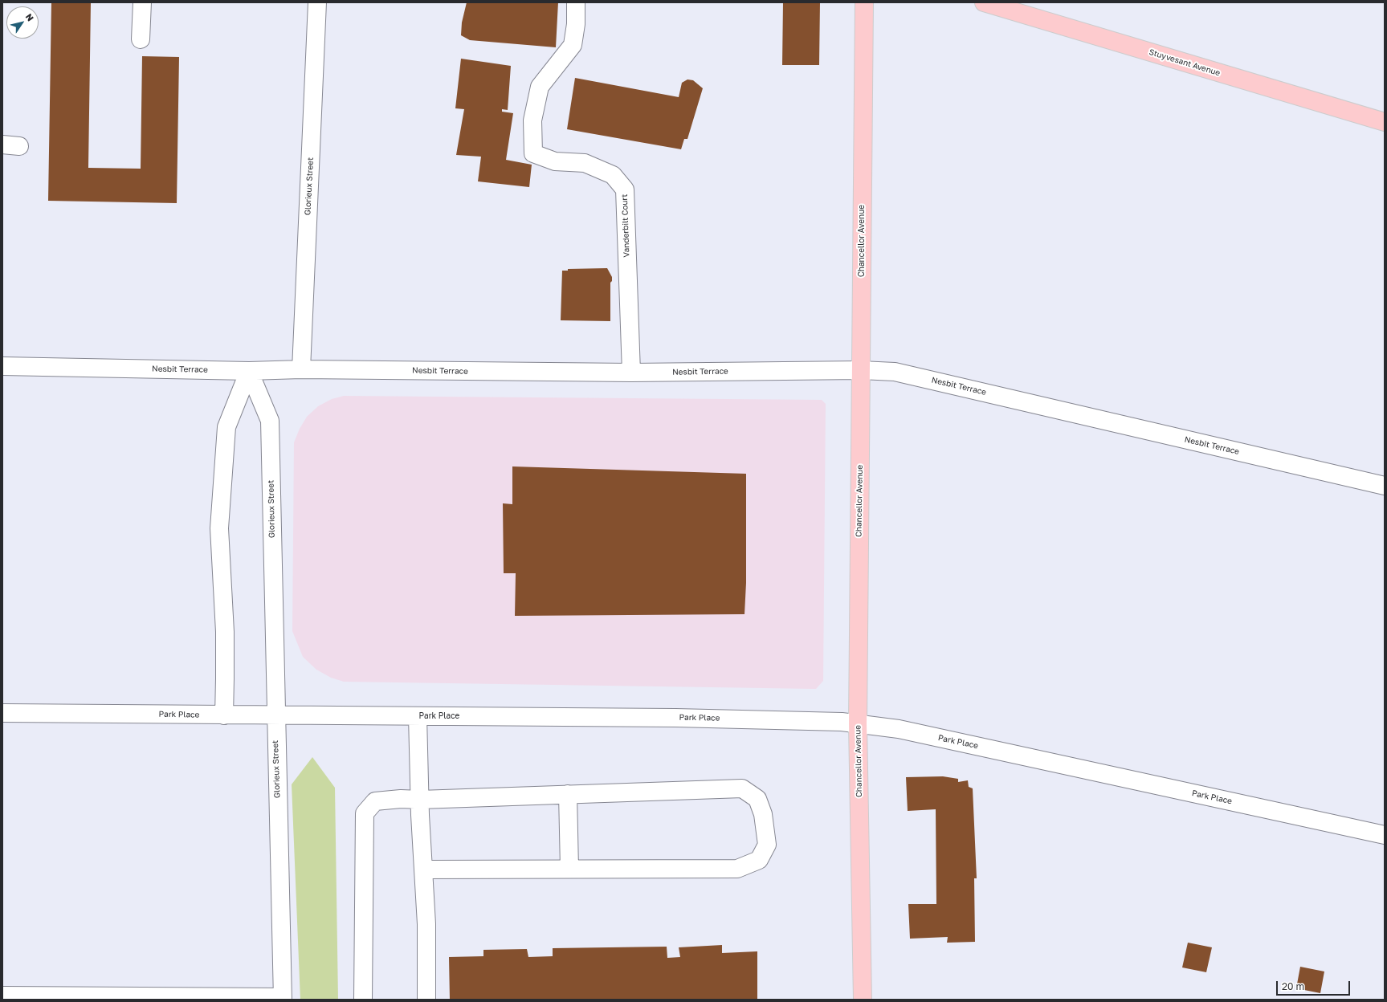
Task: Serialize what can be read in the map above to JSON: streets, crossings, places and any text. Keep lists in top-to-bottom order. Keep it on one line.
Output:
{"streets":{"main road":["Stuyvesant Avenue","Chancellor Avenue"],"street":["Glorieux Street","Vanderbilt Court","Nesbit Terrace","Park Place"]},"crossings":[["Glorieux Street","Nesbit Terrace"],["Glorieux Street","Park Place"],["Vanderbilt Court","Nesbit Terrace"],["Chancellor Avenue","Nesbit Terrace"],["Chancellor Avenue","Park Place"]],"scale_bar":"20 m","north":"top right"}
